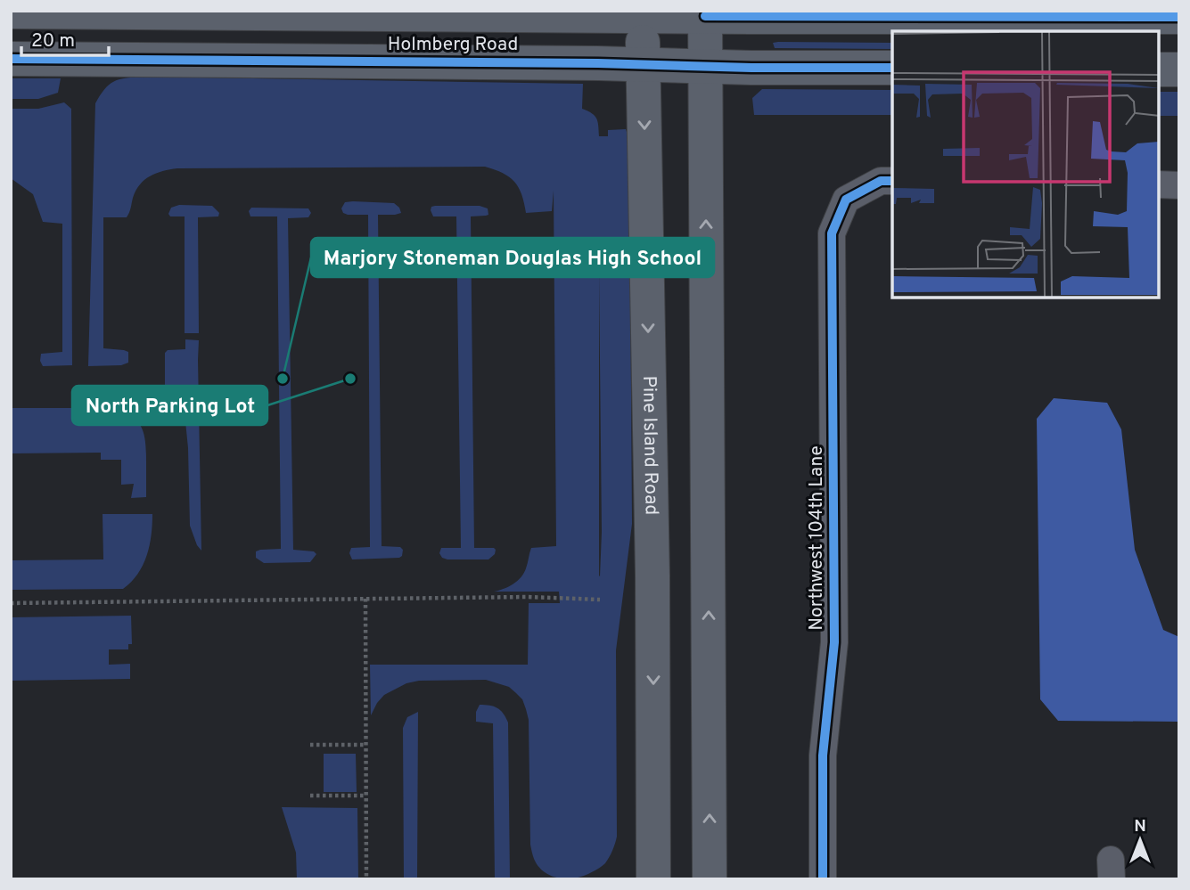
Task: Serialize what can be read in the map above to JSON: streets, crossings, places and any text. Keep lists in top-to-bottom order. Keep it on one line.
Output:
{"streets":{"street":["Holmberg Road","Pine Island Road","Northwest 104th Lane"]},"crossings":[["Holmberg Road","Pine Island Road"]],"places":["Marjory Stoneman Douglas High School","North Parking Lot"],"scale_bar":"20 m","north":"top"}
